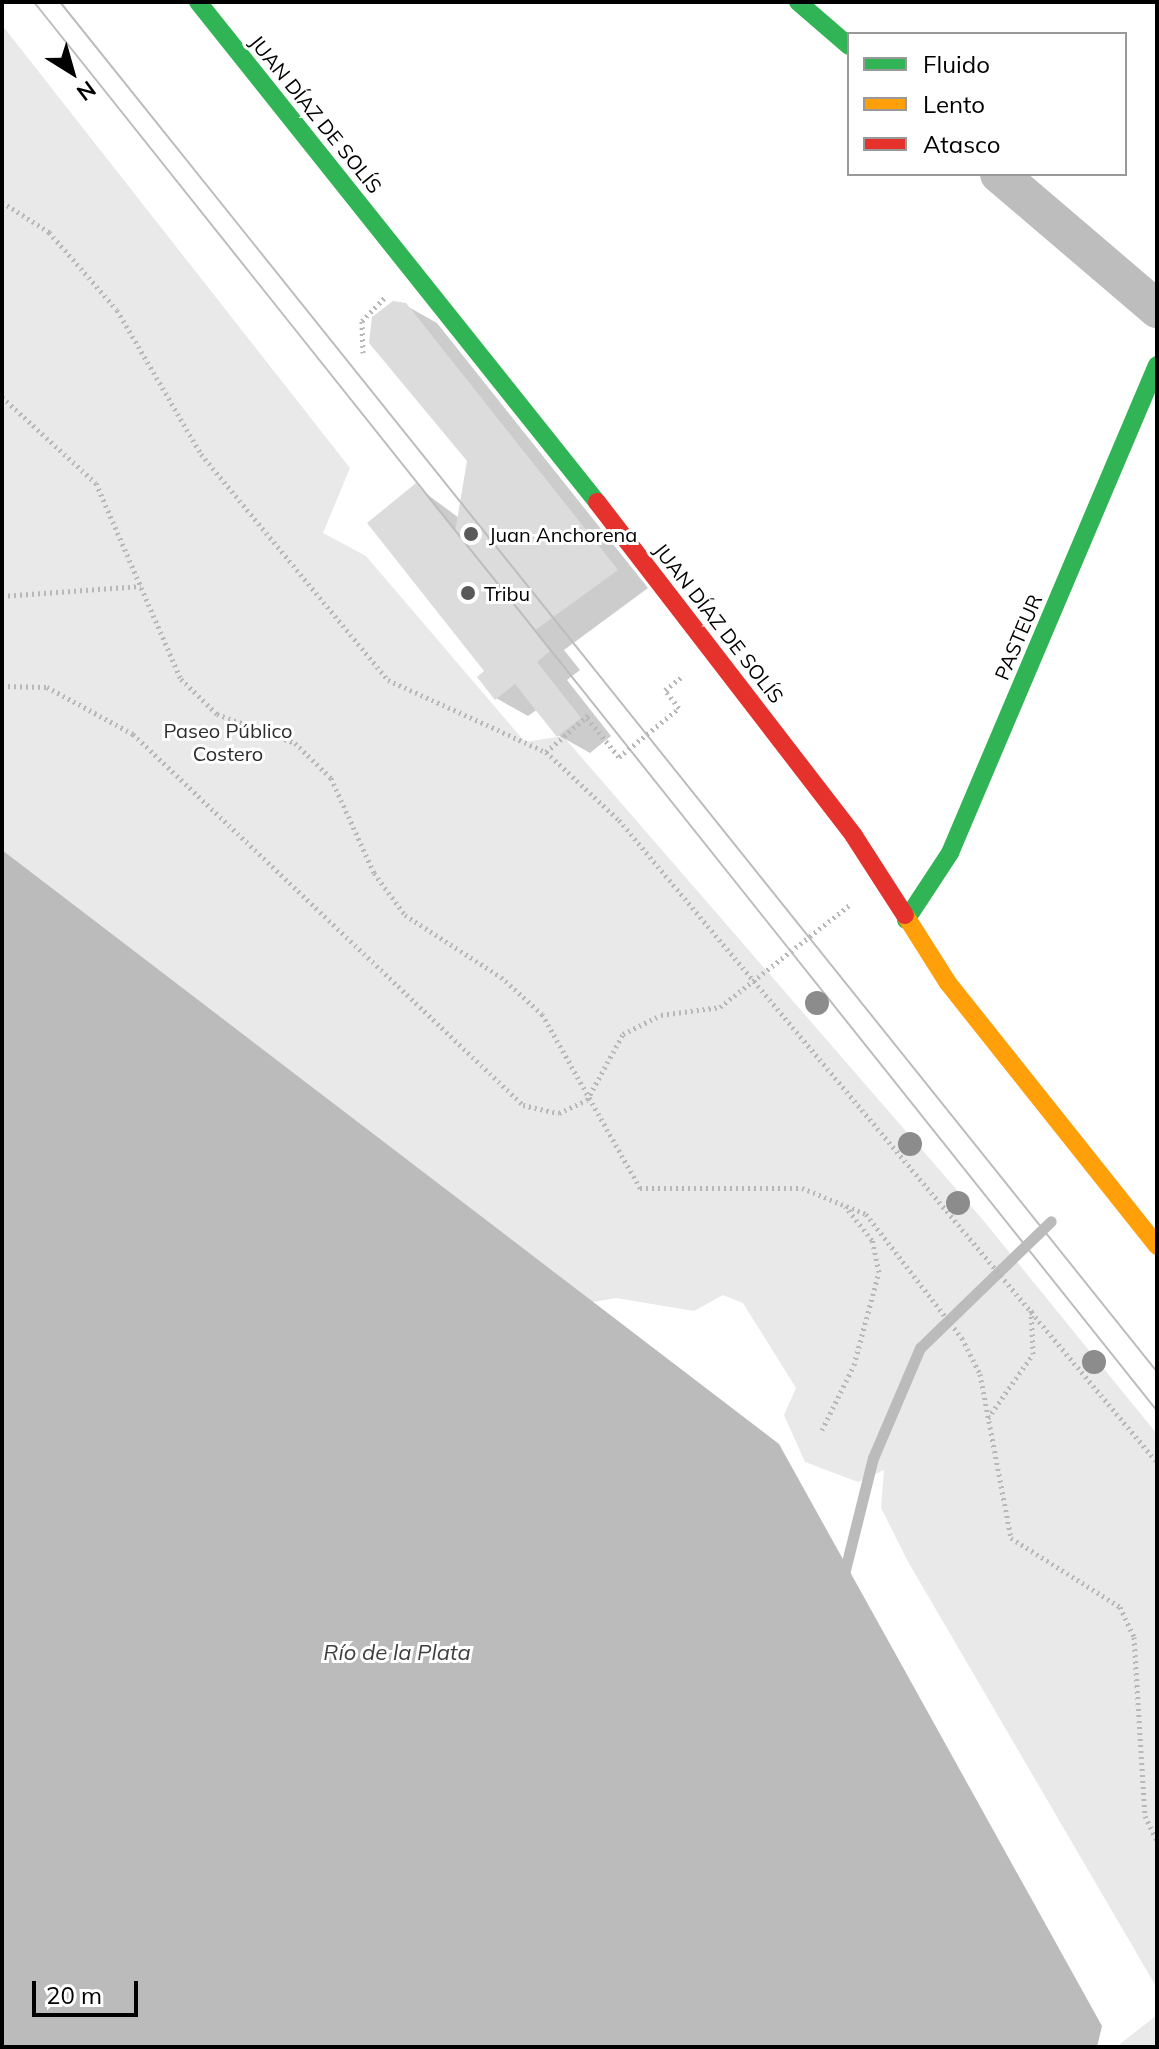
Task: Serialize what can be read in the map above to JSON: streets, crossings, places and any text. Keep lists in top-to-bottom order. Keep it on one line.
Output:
{"streets":{"street":["JUAN DÍAZ DE SOLÍS","PASTEUR"]},"crossings":[["JUAN DÍAZ DE SOLÍS","PASTEUR"]],"water":["Río de la Plata"],"parks":["Paseo Público Costero"],"places":["Juan Anchorena","Tribu"],"legend":["Fluido","Lento","Atasco"],"scale_bar":"20 m","north":"bottom right"}
